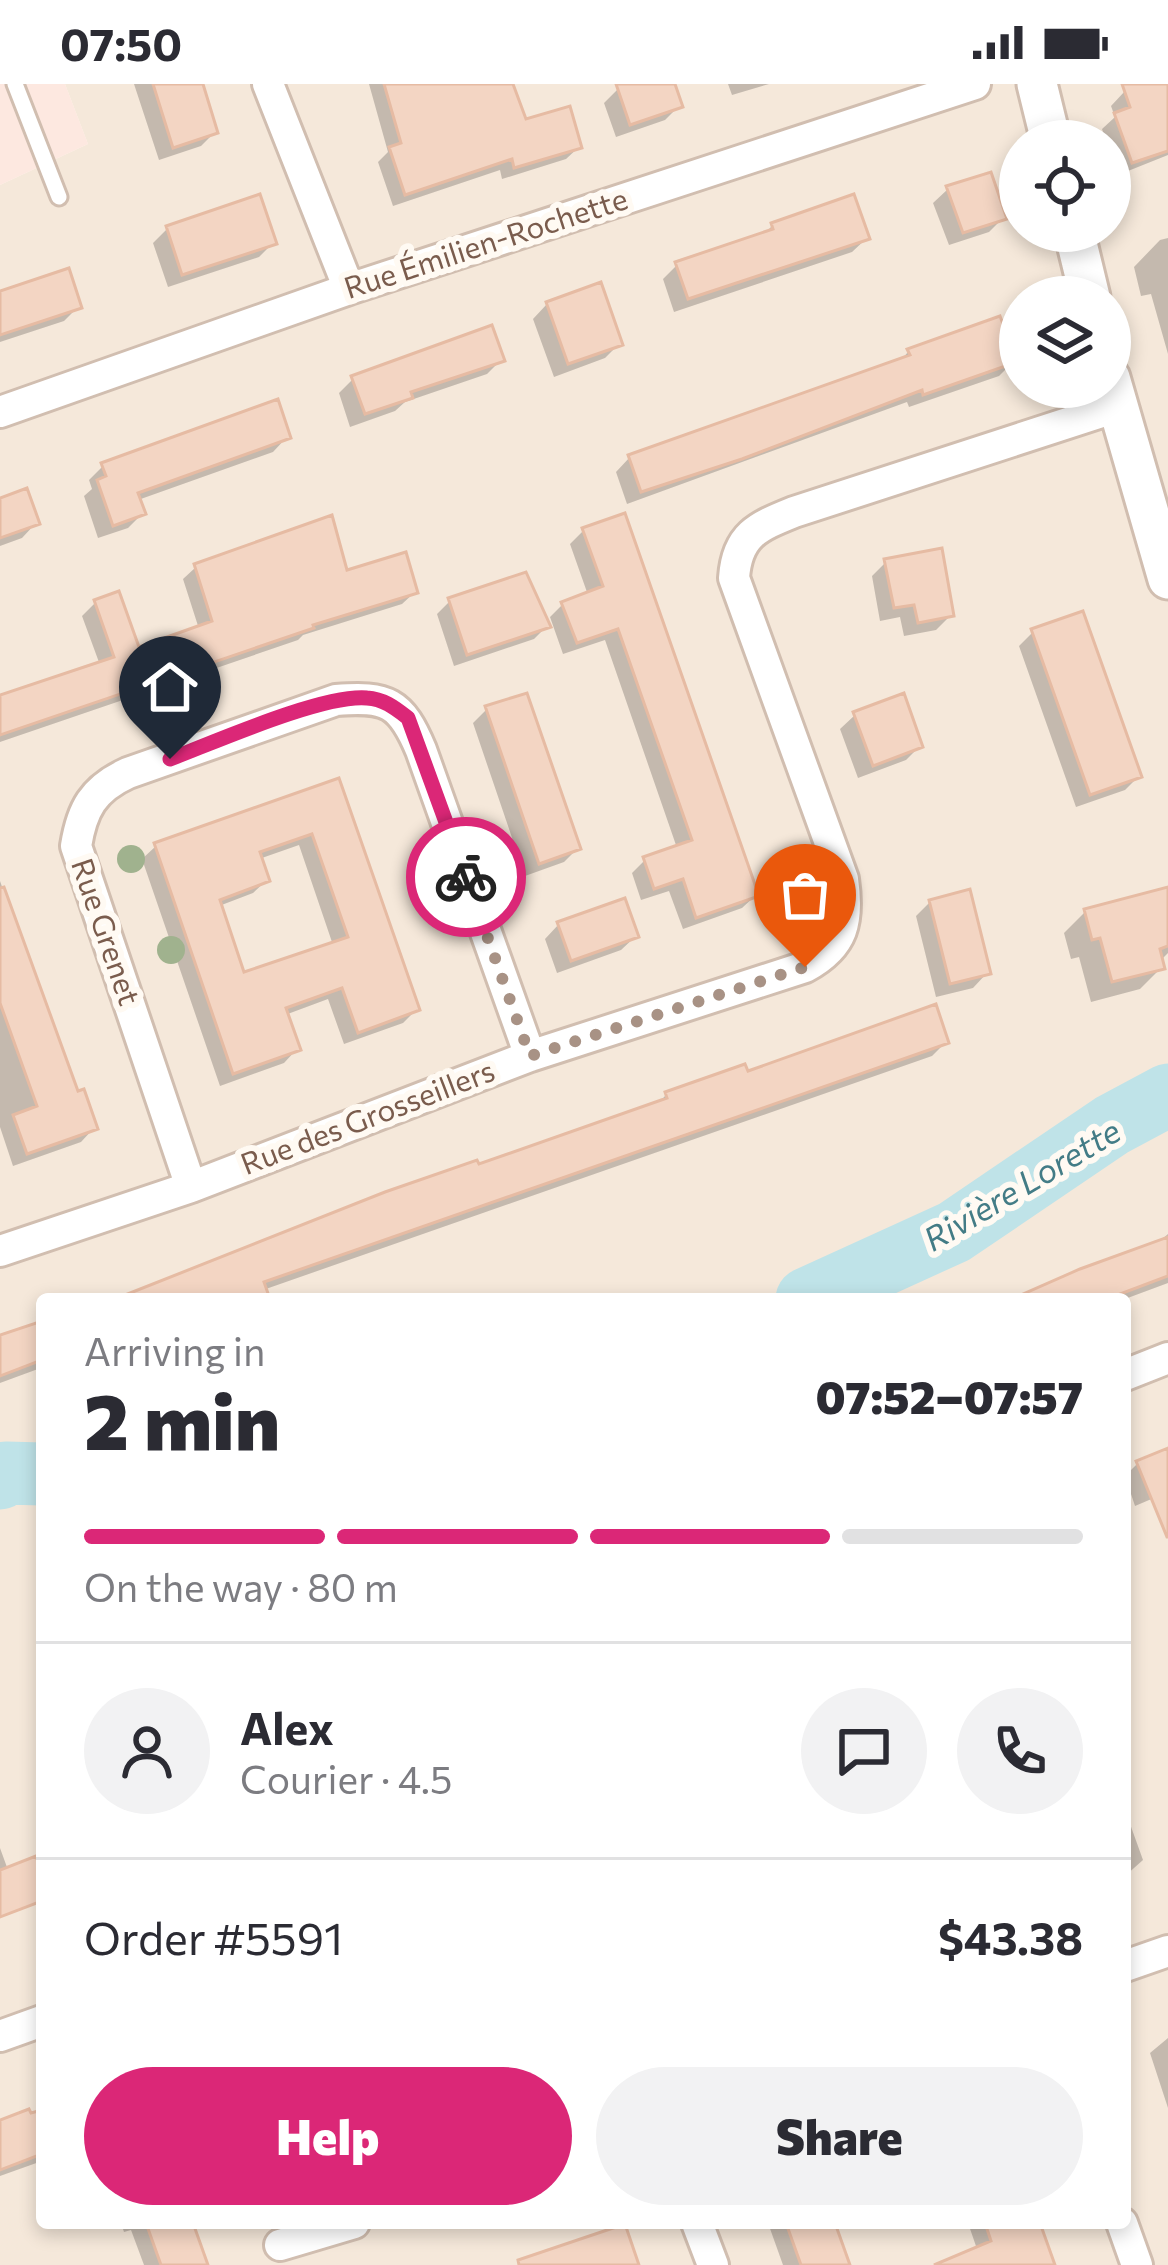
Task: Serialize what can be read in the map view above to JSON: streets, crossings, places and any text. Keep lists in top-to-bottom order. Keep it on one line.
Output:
{"streets":{"street":["Rue Émilien-Rochette","Rue Grenet","Rue des Grosseillers"]},"crossings":[["Rue Grenet","Rue des Grosseillers"]],"water":["Rivière Lorette"],"page":{"status":"07:50","heading":["2 min","Arriving in","07:52–07:57"],"panel":["Alex","Courier · 4.5","Order #5591","$43.38"],"bar":"On the way · 80 m","buttons":["Help","Share"]}}
